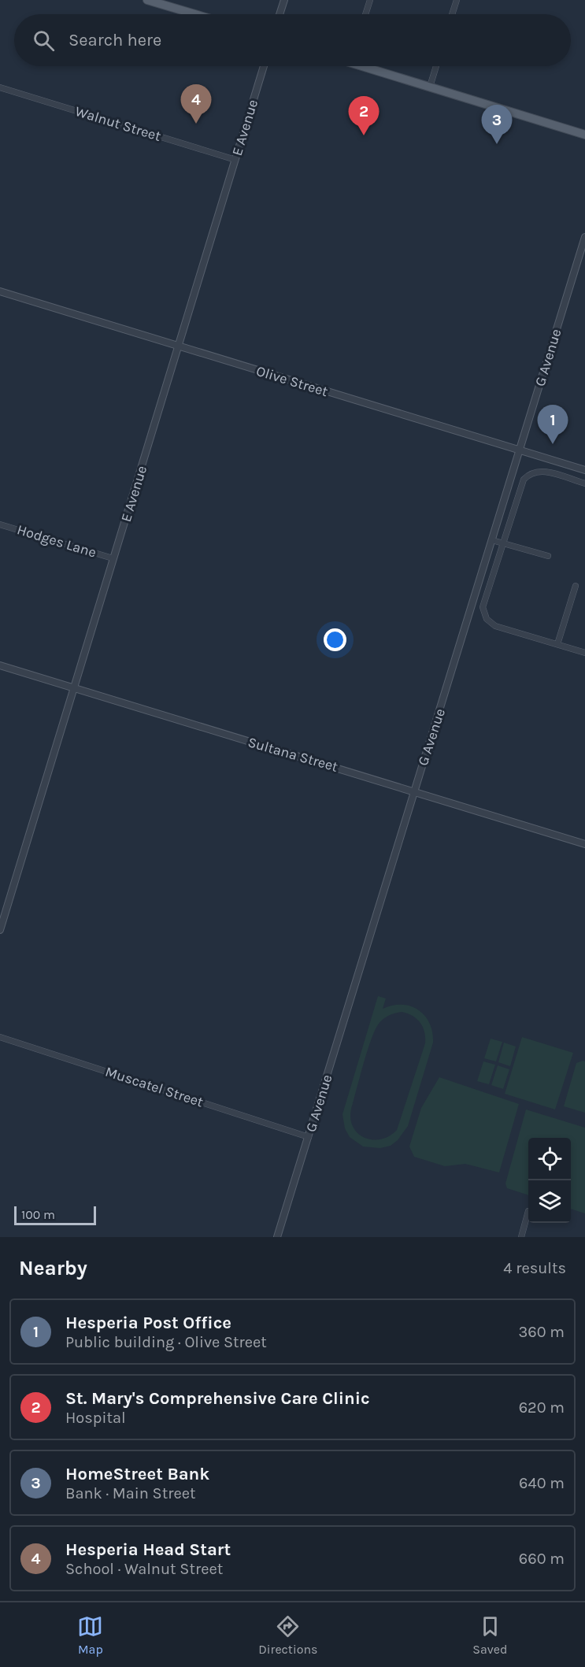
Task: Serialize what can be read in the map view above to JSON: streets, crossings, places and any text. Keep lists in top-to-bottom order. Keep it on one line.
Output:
{"streets":{"street":["Walnut Street","E Avenue","G Avenue","Olive Street","Hodges Lane","Sultana Street","Muscatel Street"]},"crossings":[["Walnut Street","E Avenue"],["E Avenue","Olive Street"],["E Avenue","Hodges Lane"],["E Avenue","Sultana Street"],["G Avenue","Olive Street"],["G Avenue","Sultana Street"],["G Avenue","Muscatel Street"]],"scale_bar":"100 m","page":{"search":"Search here","pins":["4","2","3","1"],"scale":"100 m","heading":["Nearby","4 results"],"list":[{"mark":"1","name":"Hesperia Post Office","note":"Public building · Olive Street","value":"360 m"},{"mark":"2","name":"St. Mary's Comprehensive Care Clinic","note":"Hospital","value":"620 m"},{"mark":"3","name":"HomeStreet Bank","note":"Bank · Main Street","value":"640 m"},{"mark":"4","name":"Hesperia Head Start","note":"School · Walnut Street","value":"660 m"}],"nav":["Map","Directions","Saved"]}}
